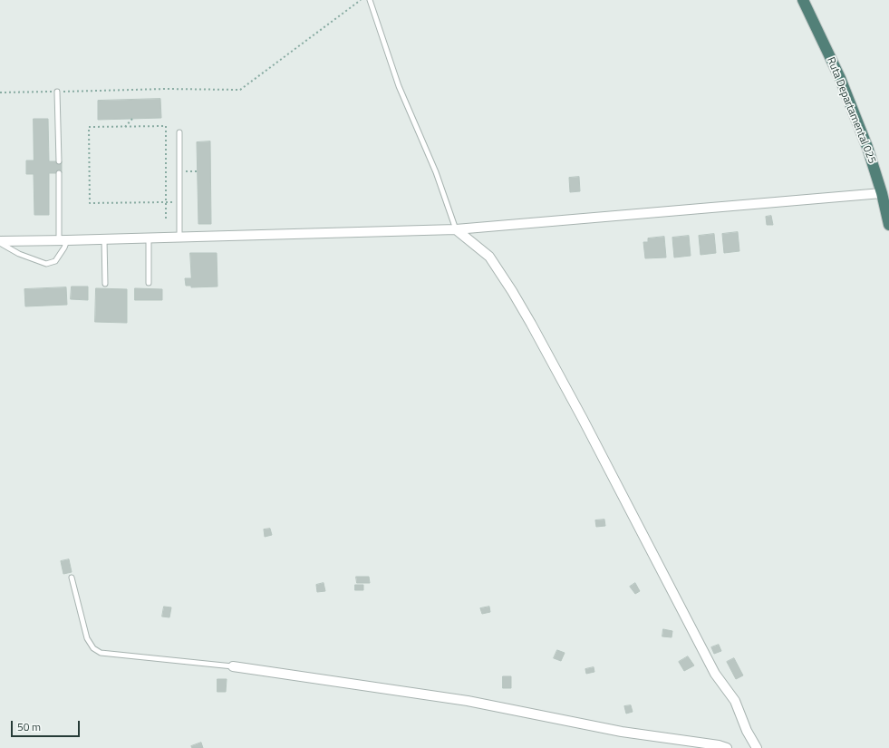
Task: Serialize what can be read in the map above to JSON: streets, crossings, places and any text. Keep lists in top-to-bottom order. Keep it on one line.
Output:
{"streets":{"highway":["Ruta Departamental 025"]},"scale_bar":"50 m"}
